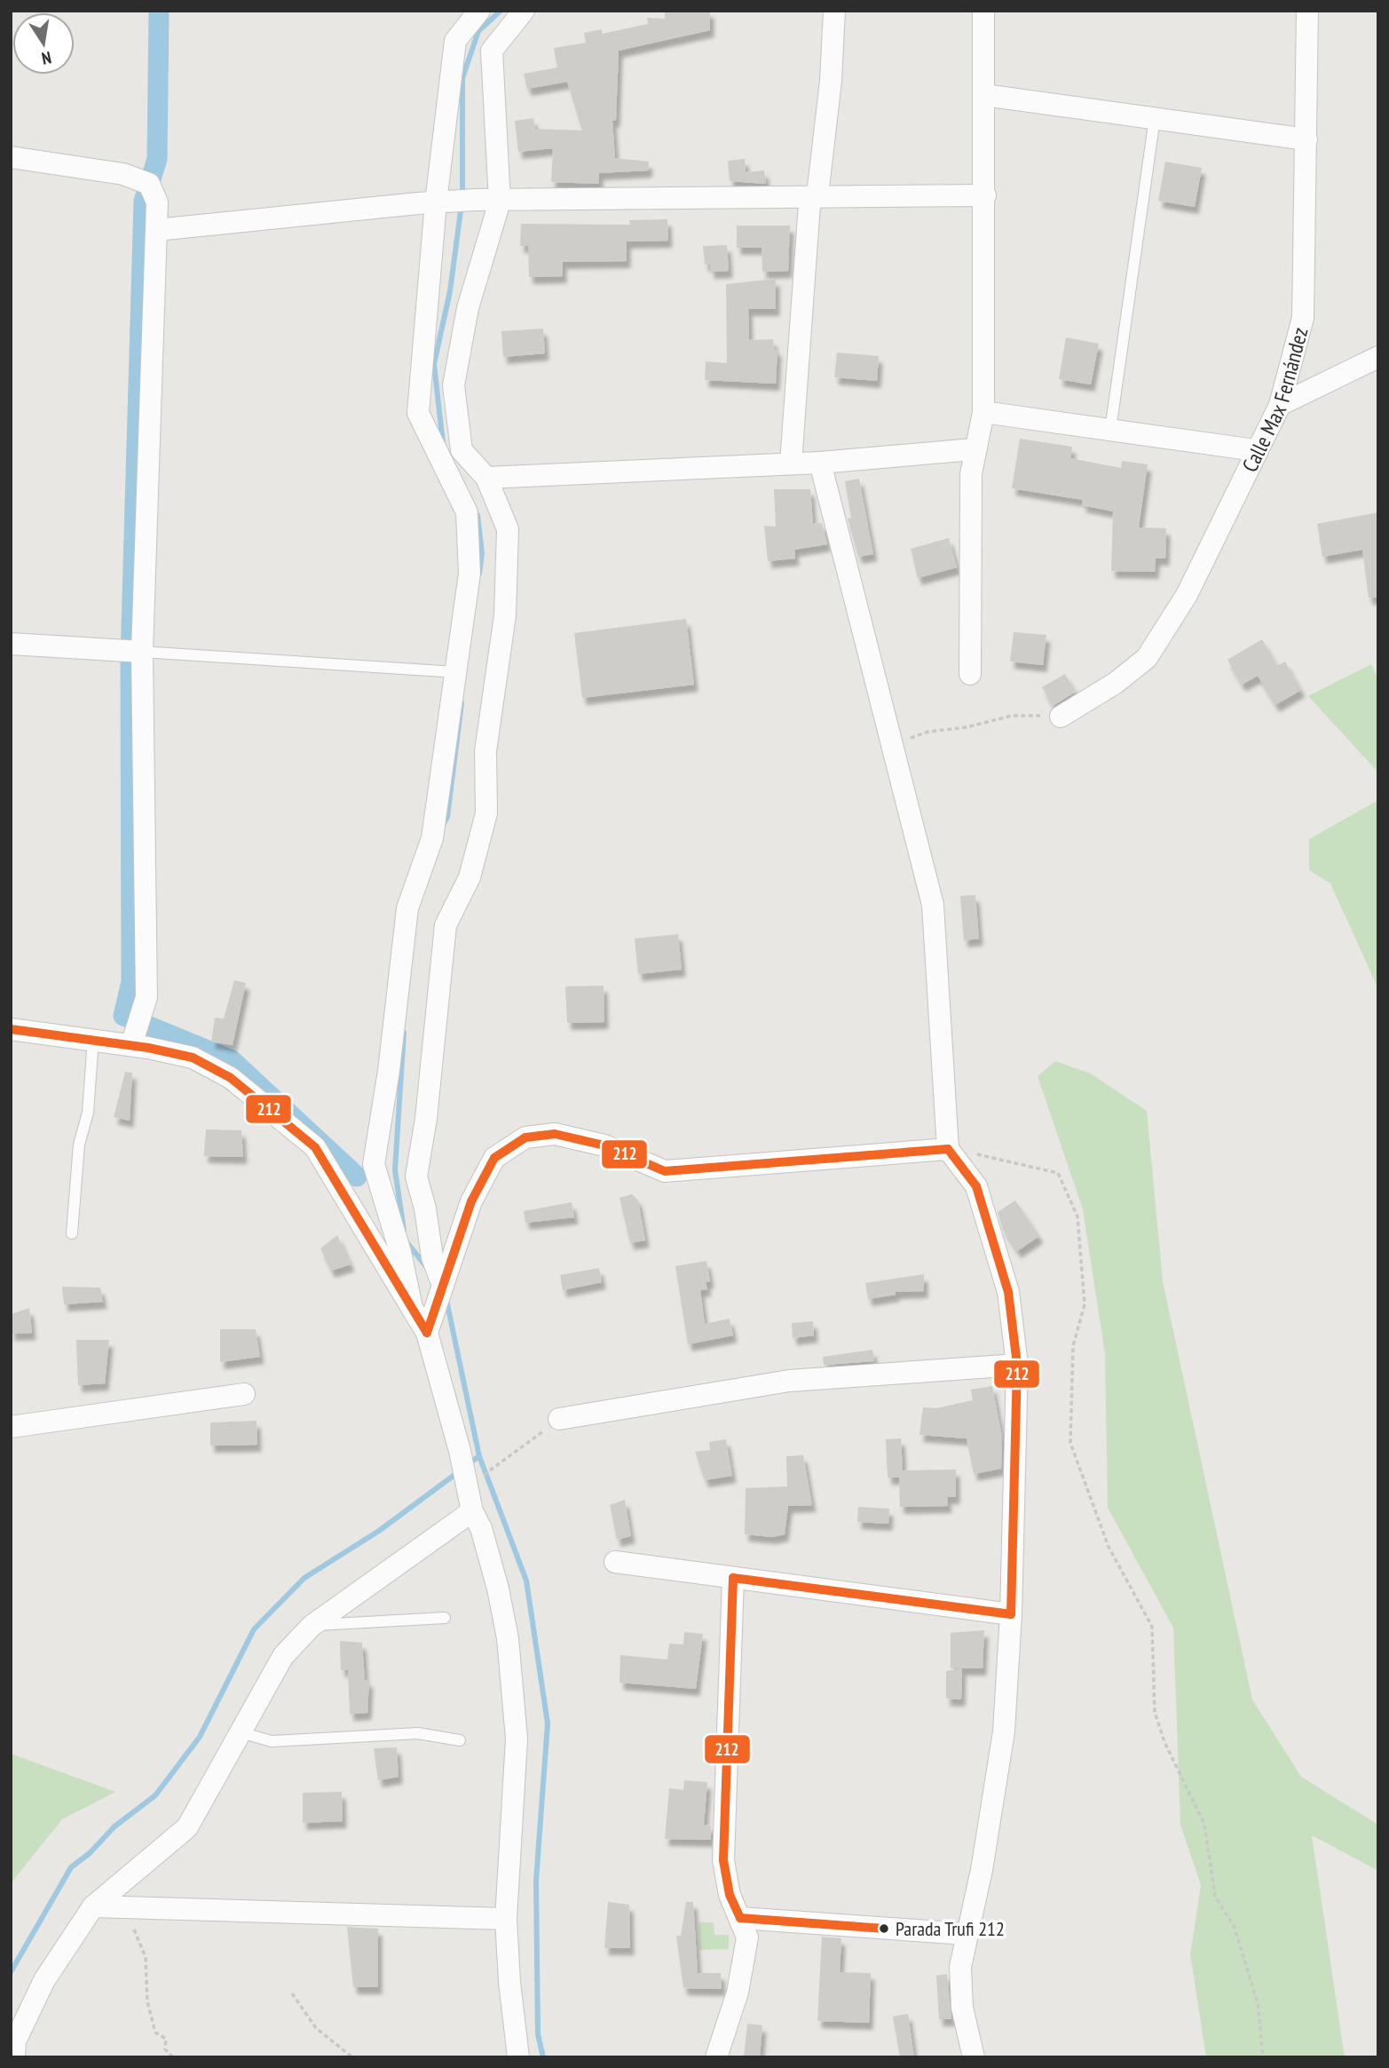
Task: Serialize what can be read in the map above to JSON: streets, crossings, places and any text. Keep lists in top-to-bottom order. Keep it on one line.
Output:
{"streets":{"street":["Calle Max Fernández"]},"places":["Parada Trufi 212"],"lines":["transit line 212"],"north":"bottom"}
